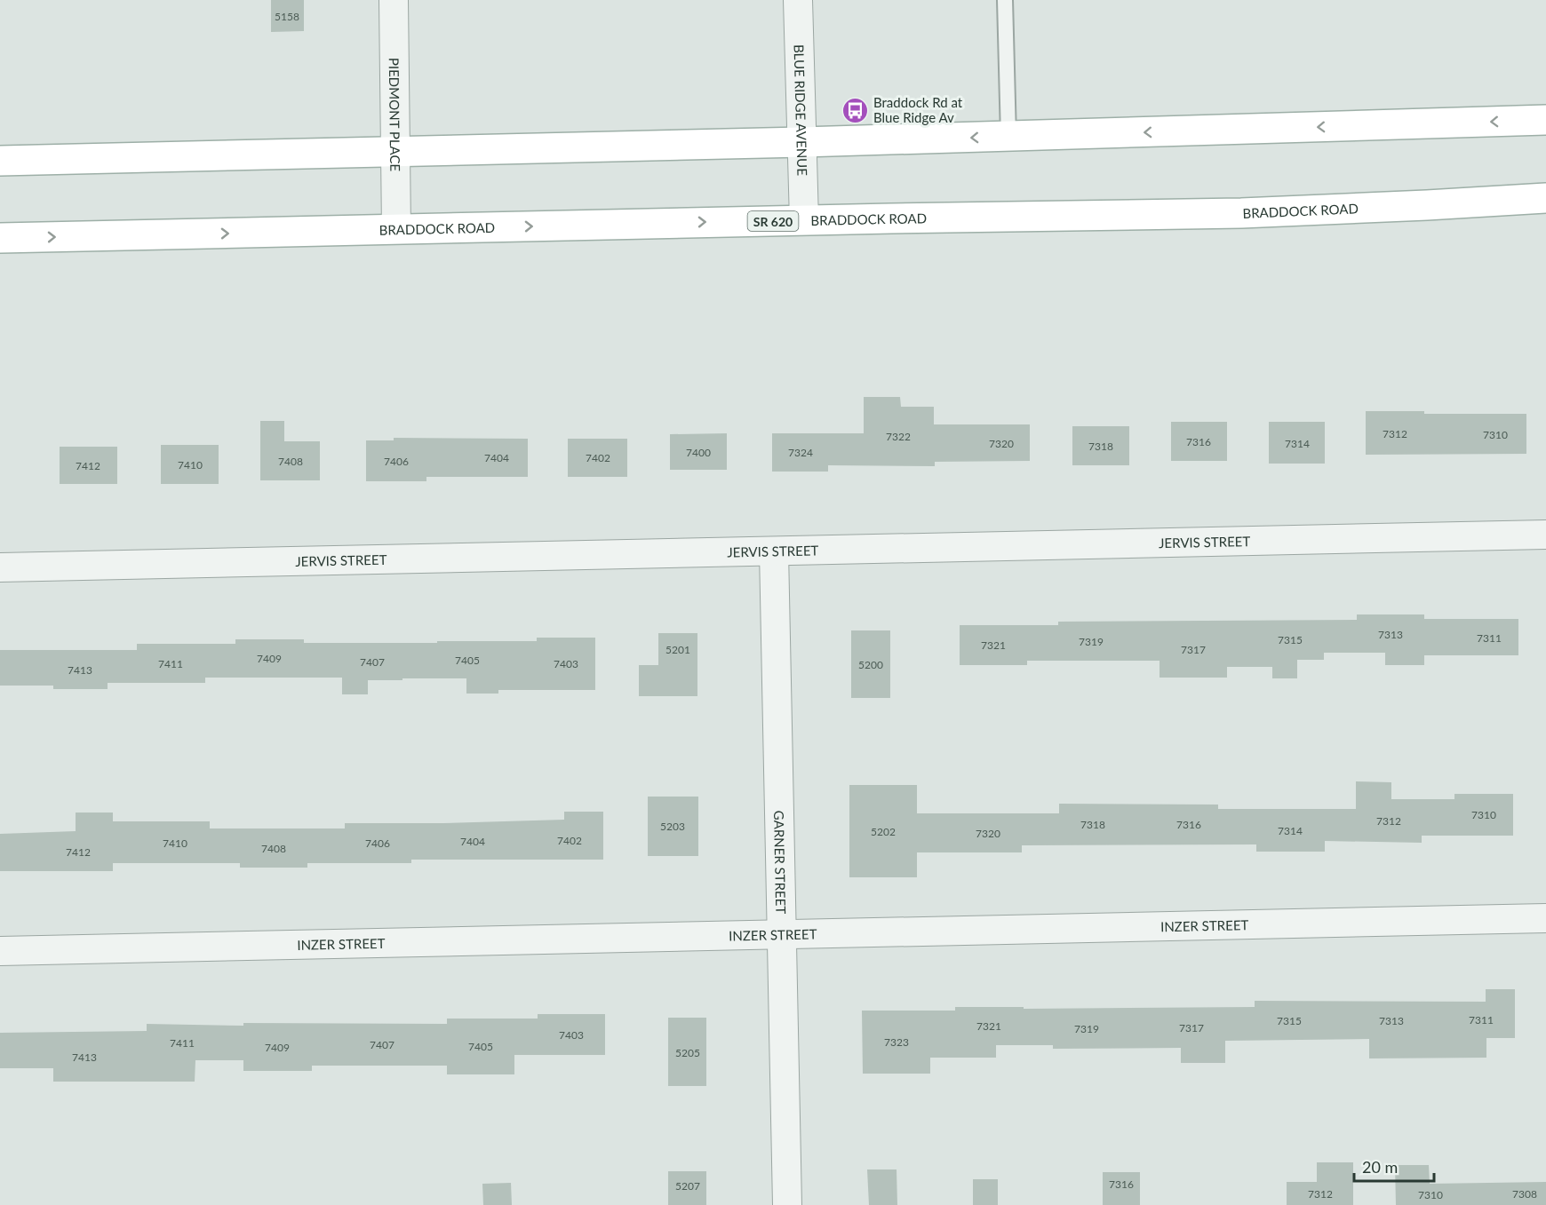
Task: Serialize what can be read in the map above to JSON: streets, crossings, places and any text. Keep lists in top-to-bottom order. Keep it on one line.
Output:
{"streets":{"main road":["BRADDOCK ROAD","SR 620"],"street":["BLUE RIDGE AVENUE","PIEDMONT PLACE","JERVIS STREET","GARNER STREET","INZER STREET"]},"crossings":[["BLUE RIDGE AVENUE","BRADDOCK ROAD"],["PIEDMONT PLACE","BRADDOCK ROAD"],["JERVIS STREET","GARNER STREET"],["GARNER STREET","INZER STREET"]],"places":{"bus stop":["Braddock Rd at Blue Ridge Av"]},"house_numbers":["5158","7312","7310","7322","7316","7320","7314","7318","7400","7324","7404","7402","7408","7406","7410","7412","7313","7311","7315","7319","7321","5201","7317","7409","7405","7407","7411","7403","5200","7413","7310","7312","7318","7316","5203","7314","5202","7320","7402","7404","7410","7406","7408","7412","7311","7315","7313","7321","7317","7319","7403","7323","7411","7407","7405","7409","5205","7413","7316","5207","7312","7308","7310"],"scale_bar":"20 m"}
